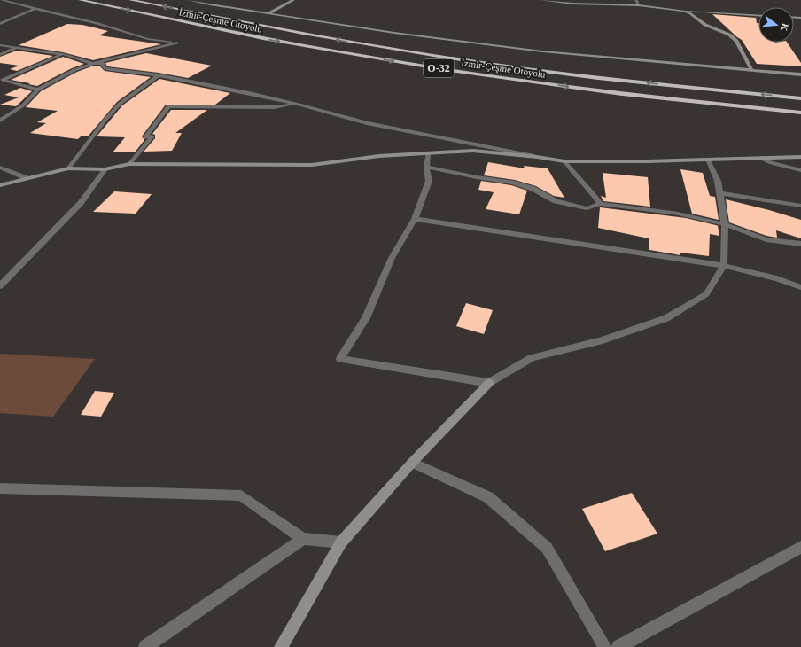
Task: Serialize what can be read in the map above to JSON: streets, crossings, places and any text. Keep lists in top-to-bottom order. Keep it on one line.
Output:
{"streets":{"highway":["İzmir-Çeşme Otoyolu","O-32"]},"north":"right"}
